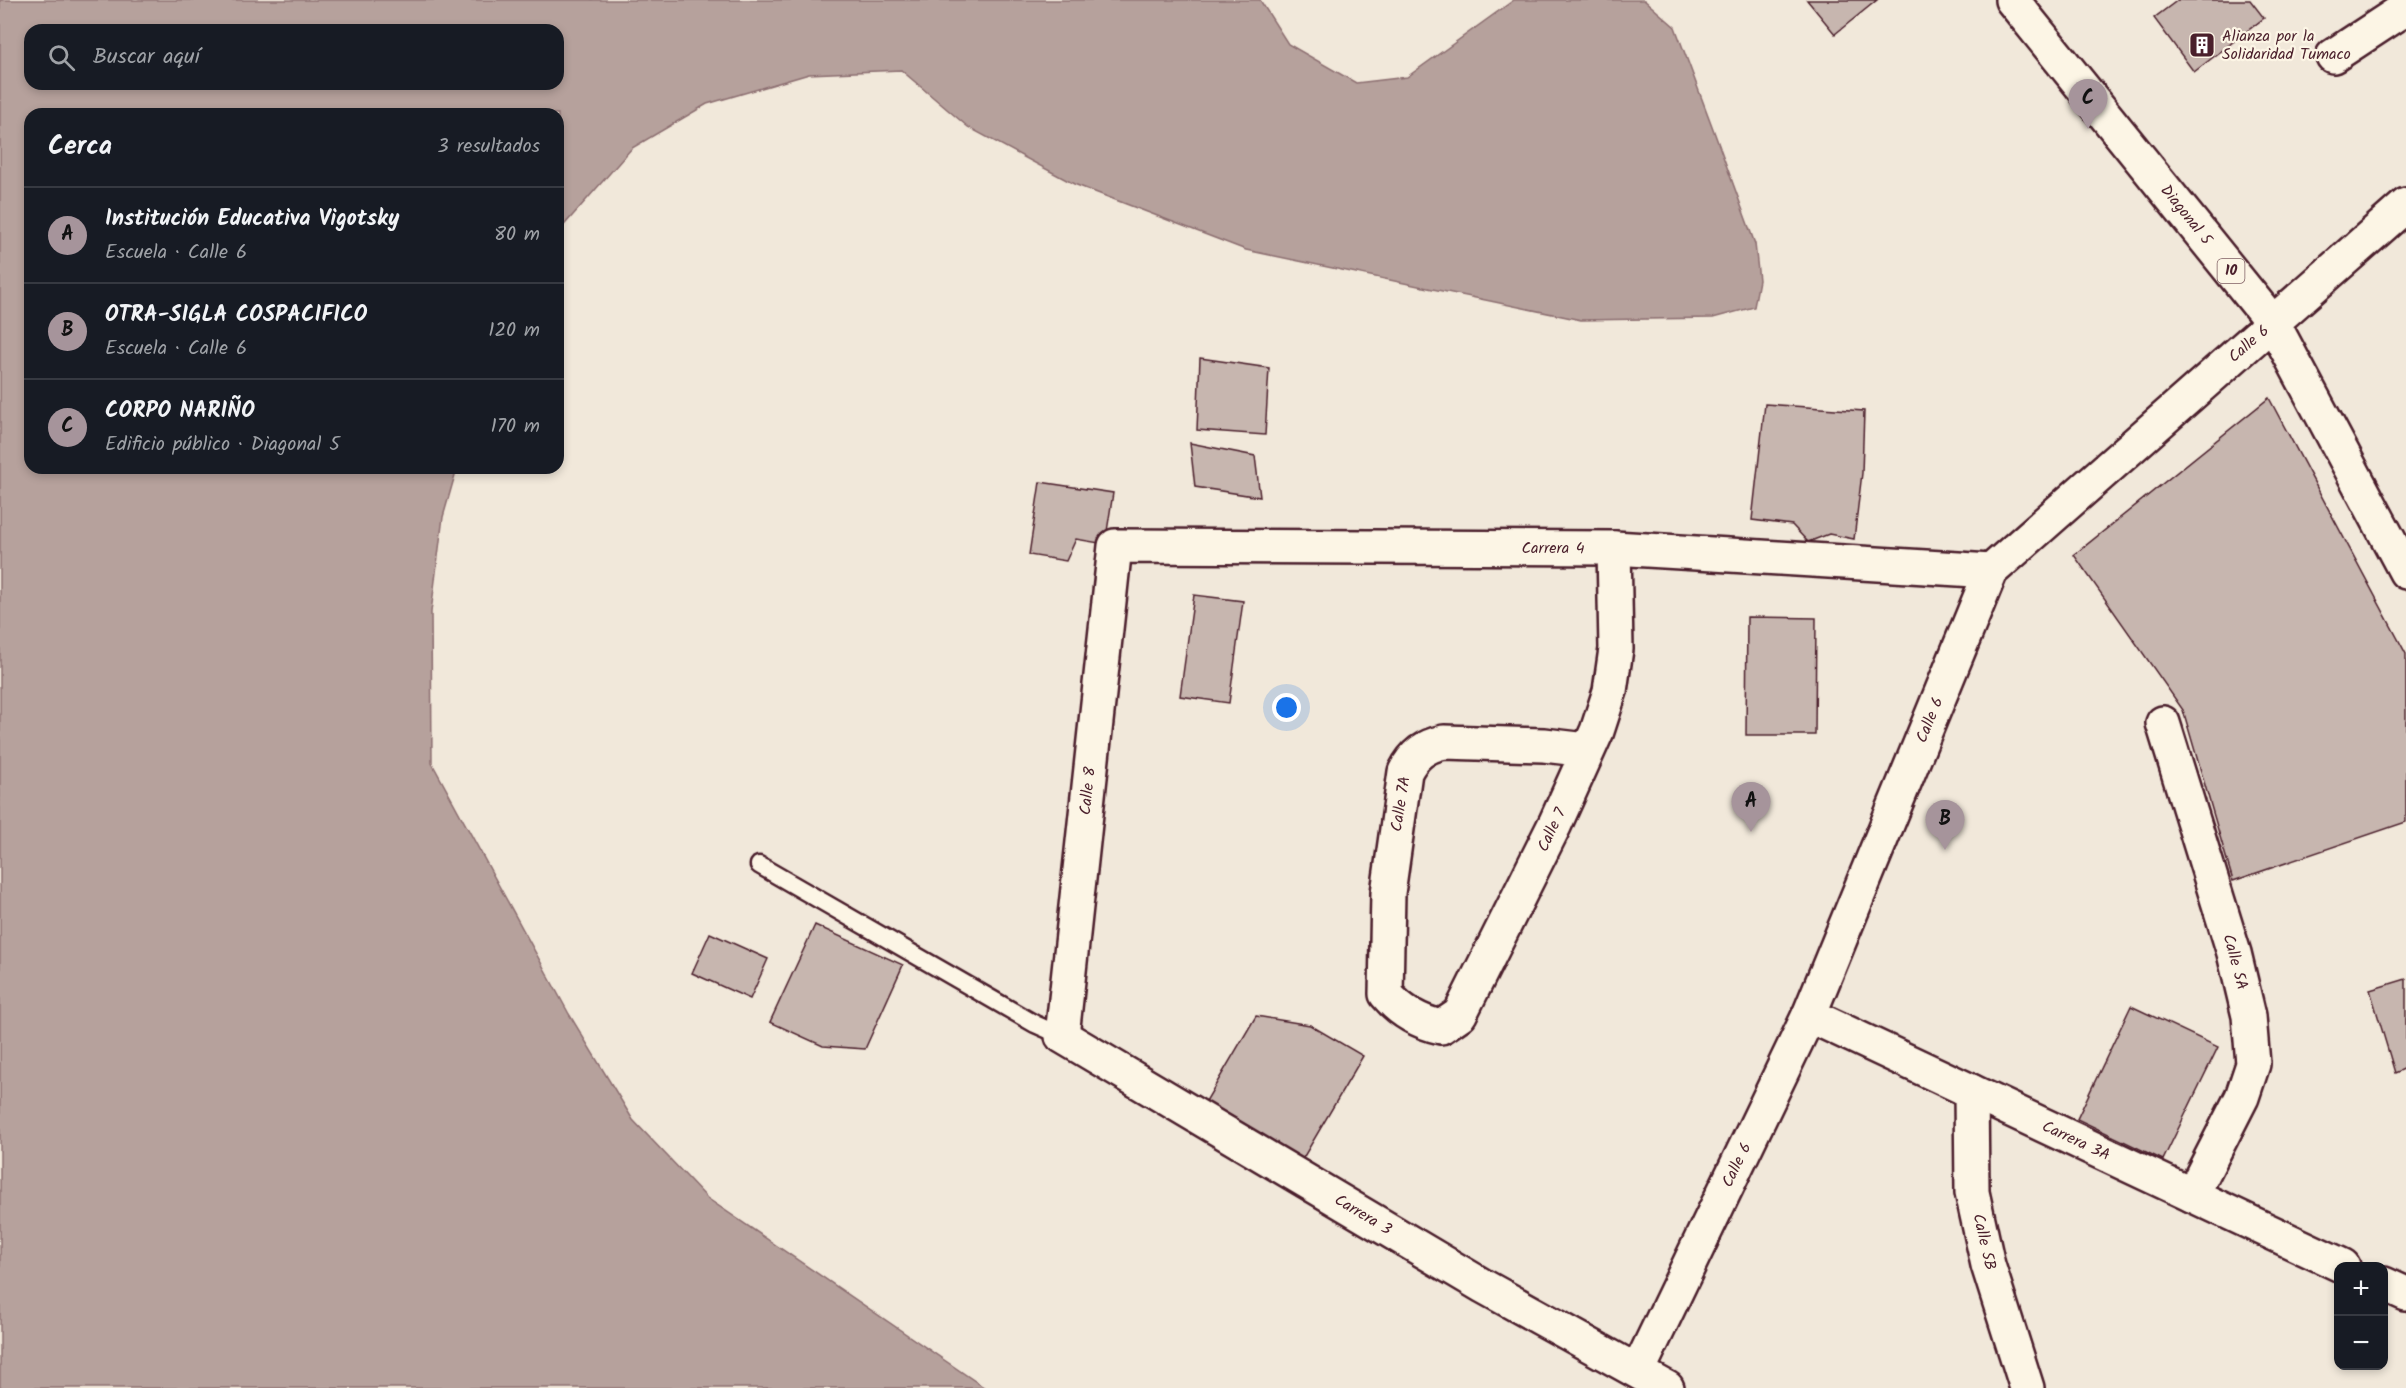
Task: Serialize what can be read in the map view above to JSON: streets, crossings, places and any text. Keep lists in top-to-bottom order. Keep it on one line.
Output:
{"streets":{"street":["Diagonal 5","10","Calle 6","Carrera 4","Calle 8","Calle 7A","Calle 7","Calle 5A","Carrera 3A","Carrera 3","Calle 5B"]},"crossings":[["Diagonal 5","Calle 6"],["Calle 6","Carrera 4"],["Calle 6","Carrera 3A"],["Calle 6","Carrera 3"],["Carrera 4","Calle 8"],["Carrera 4","Calle 7"],["Calle 8","Carrera 3"],["Calle 7A","Calle 7"],["Calle 5A","Carrera 3A"],["Carrera 3A","Calle 5B"]],"places":{"building":["Alianza por la Solidaridad Tumaco"]},"page":{"search":"Buscar aquí","pins":["C","A","B"],"heading":["Cerca","3 resultados"],"list":[{"mark":"A","name":"Institución Educativa Vigotsky","note":"Escuela · Calle 6","value":"80 m"},{"mark":"B","name":"OTRA-SIGLA COSPACIFICO","note":"Escuela · Calle 6","value":"120 m"},{"mark":"C","name":"CORPO NARIÑO","note":"Edificio público · Diagonal 5","value":"170 m"}],"map_buttons":["+","−"]}}
